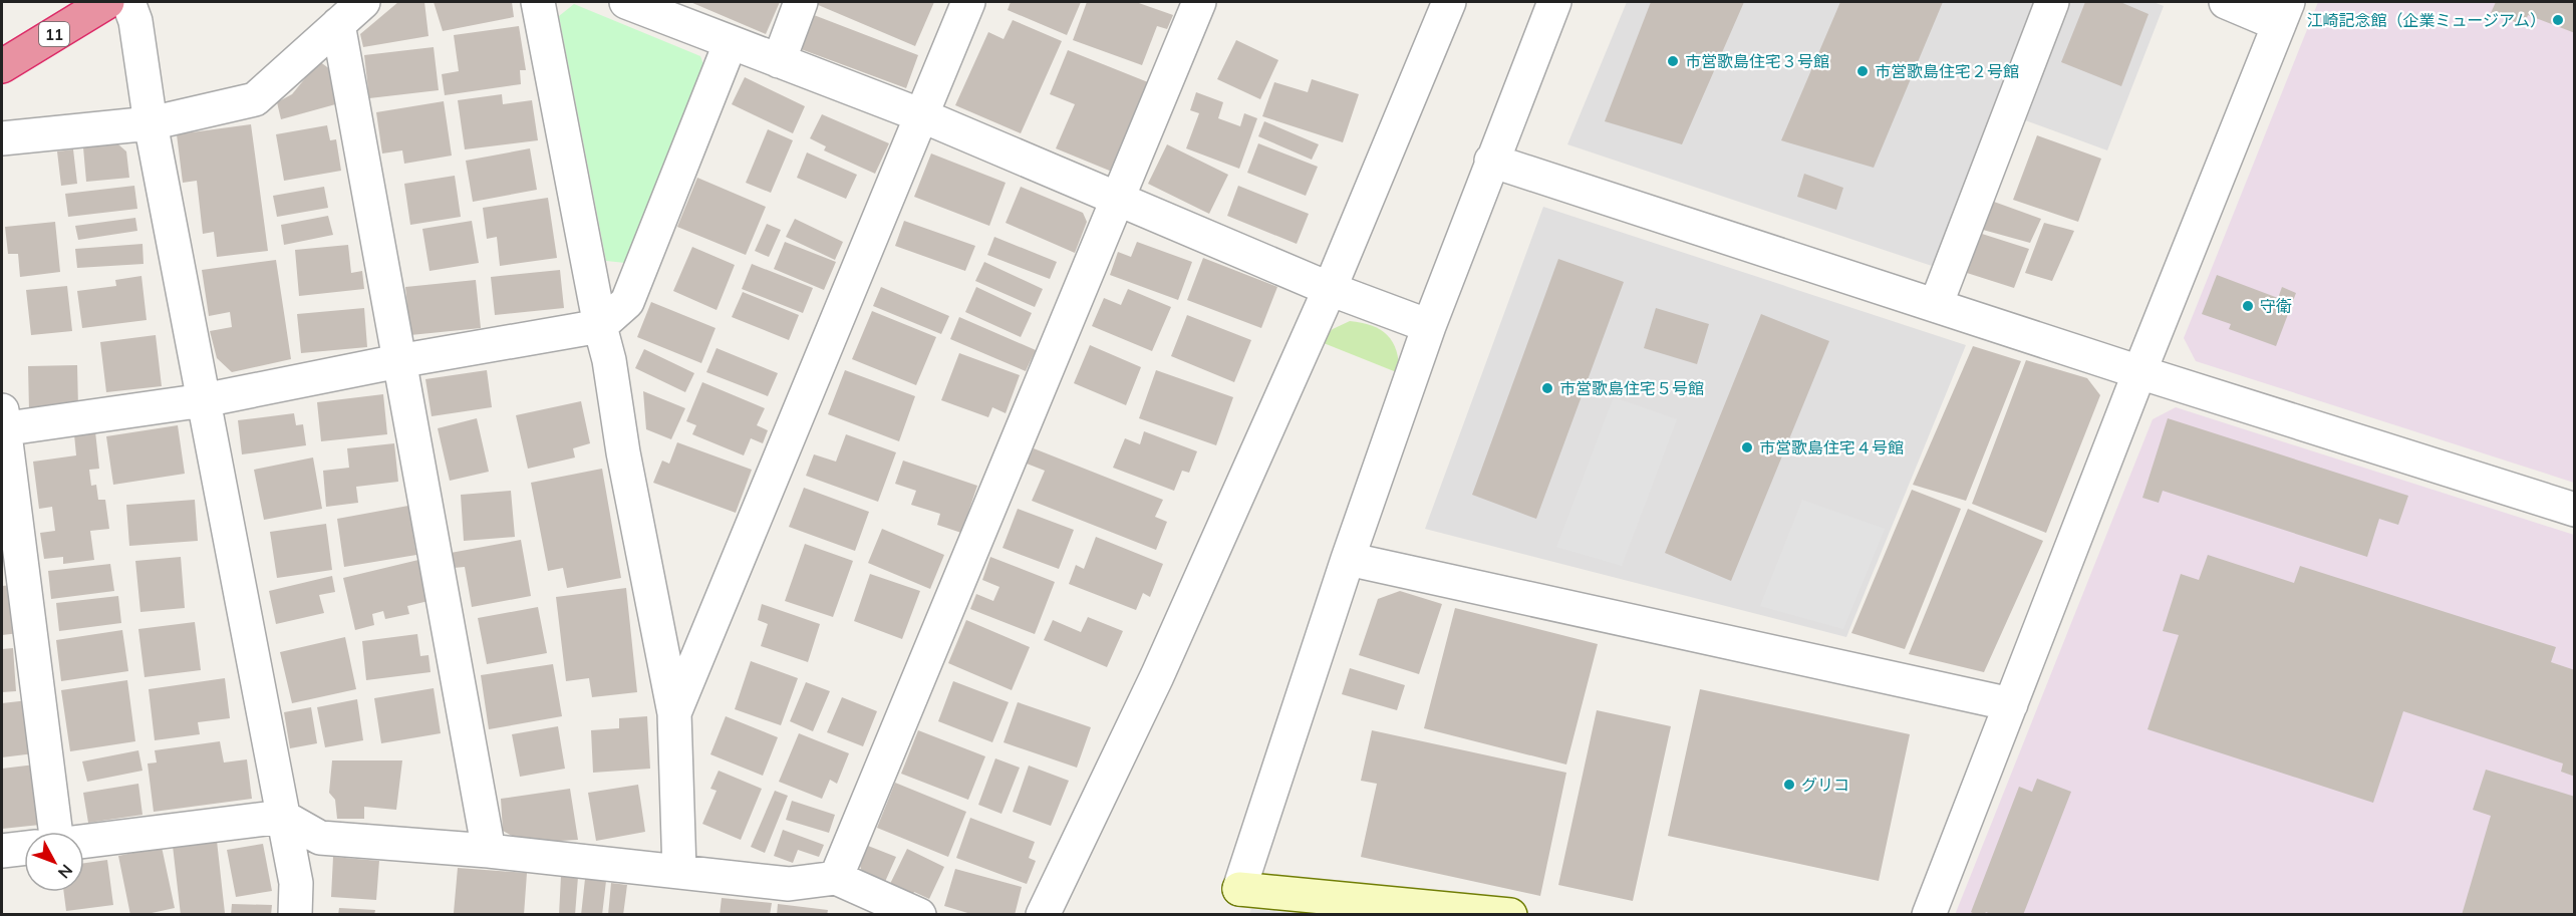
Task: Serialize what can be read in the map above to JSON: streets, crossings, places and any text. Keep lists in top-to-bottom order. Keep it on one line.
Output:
{"streets":{"highway":["11"]},"places":["江崎記念館（企業ミュージアム）","市営歌島住宅３号館","市営歌島住宅２号館","守衛","市営歌島住宅５号館","市営歌島住宅４号館","グリコ"],"north":"bottom right"}
